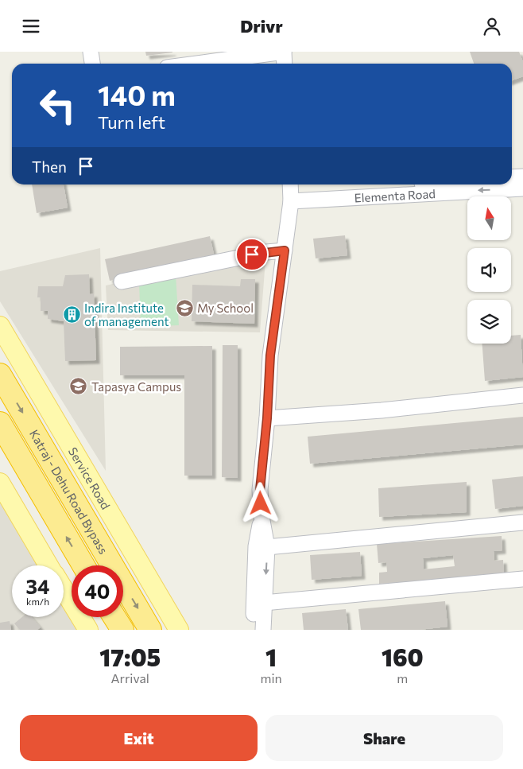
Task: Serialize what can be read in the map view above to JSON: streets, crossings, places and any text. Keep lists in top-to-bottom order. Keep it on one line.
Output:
{"streets":{"highway":["Katraj - Dehu Road Bypass"],"main road":["Service Road"],"street":["Elementa Road"]},"places":{"school or university":["My School","Tapasya Campus"],"building":["Indira Institute of management"]},"north":"top","page":{"header":"Drivr","turn":["140 m","Turn left"],"then":"Then","speed":"34 km/h","limit":"40","eta":["17:05","Arrival","1","min","160","m"],"buttons":["Exit","Share"]}}
